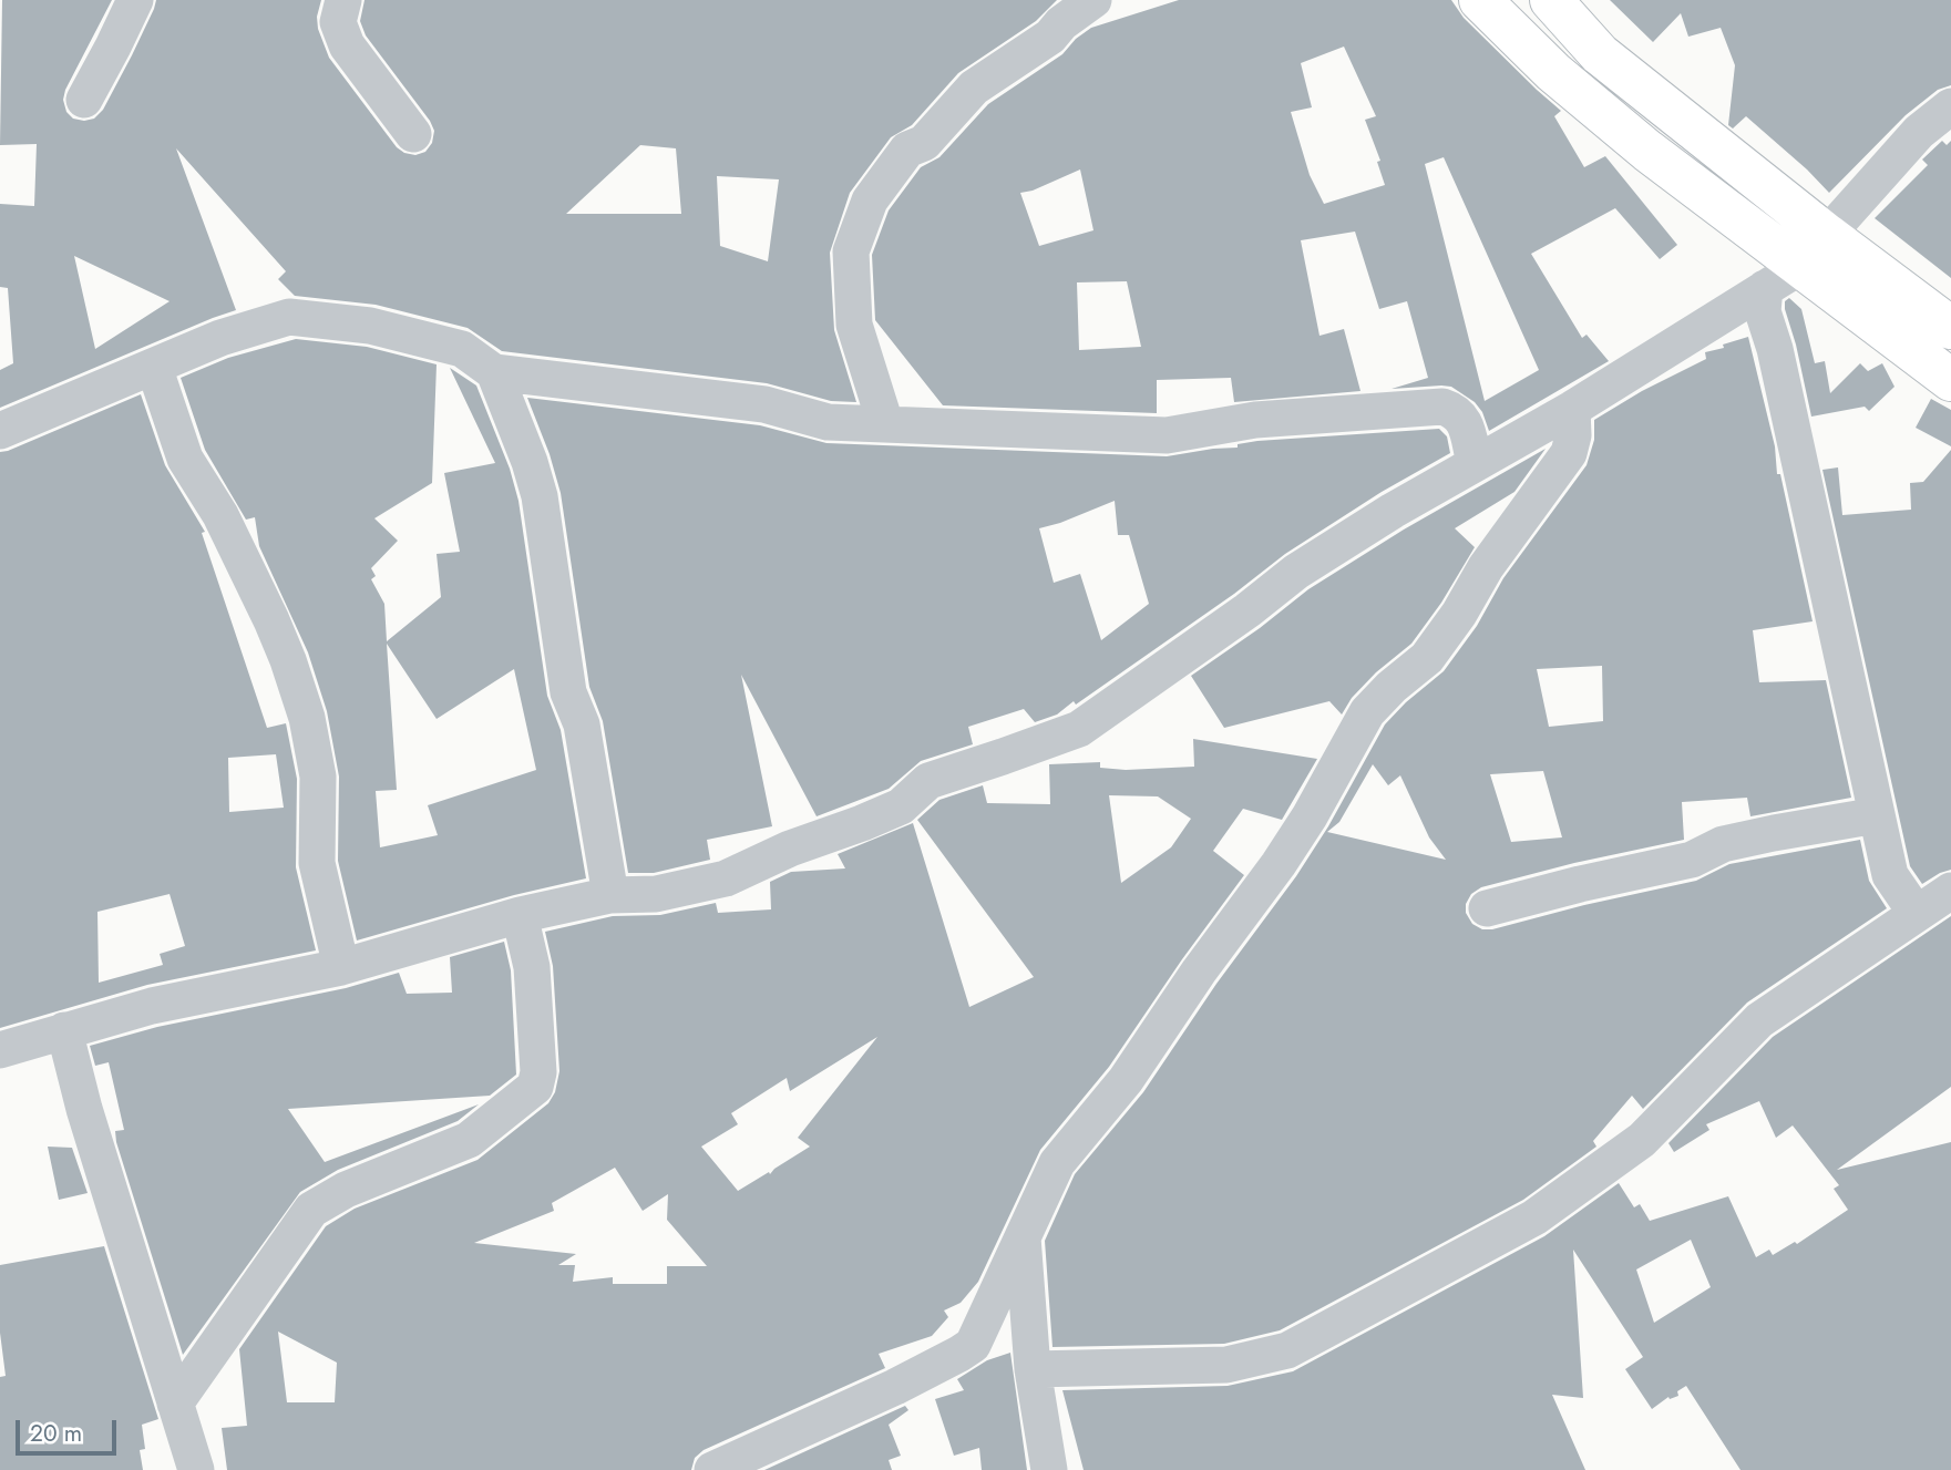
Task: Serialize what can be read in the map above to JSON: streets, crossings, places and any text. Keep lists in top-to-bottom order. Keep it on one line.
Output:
{"scale_bar":"20 m"}
